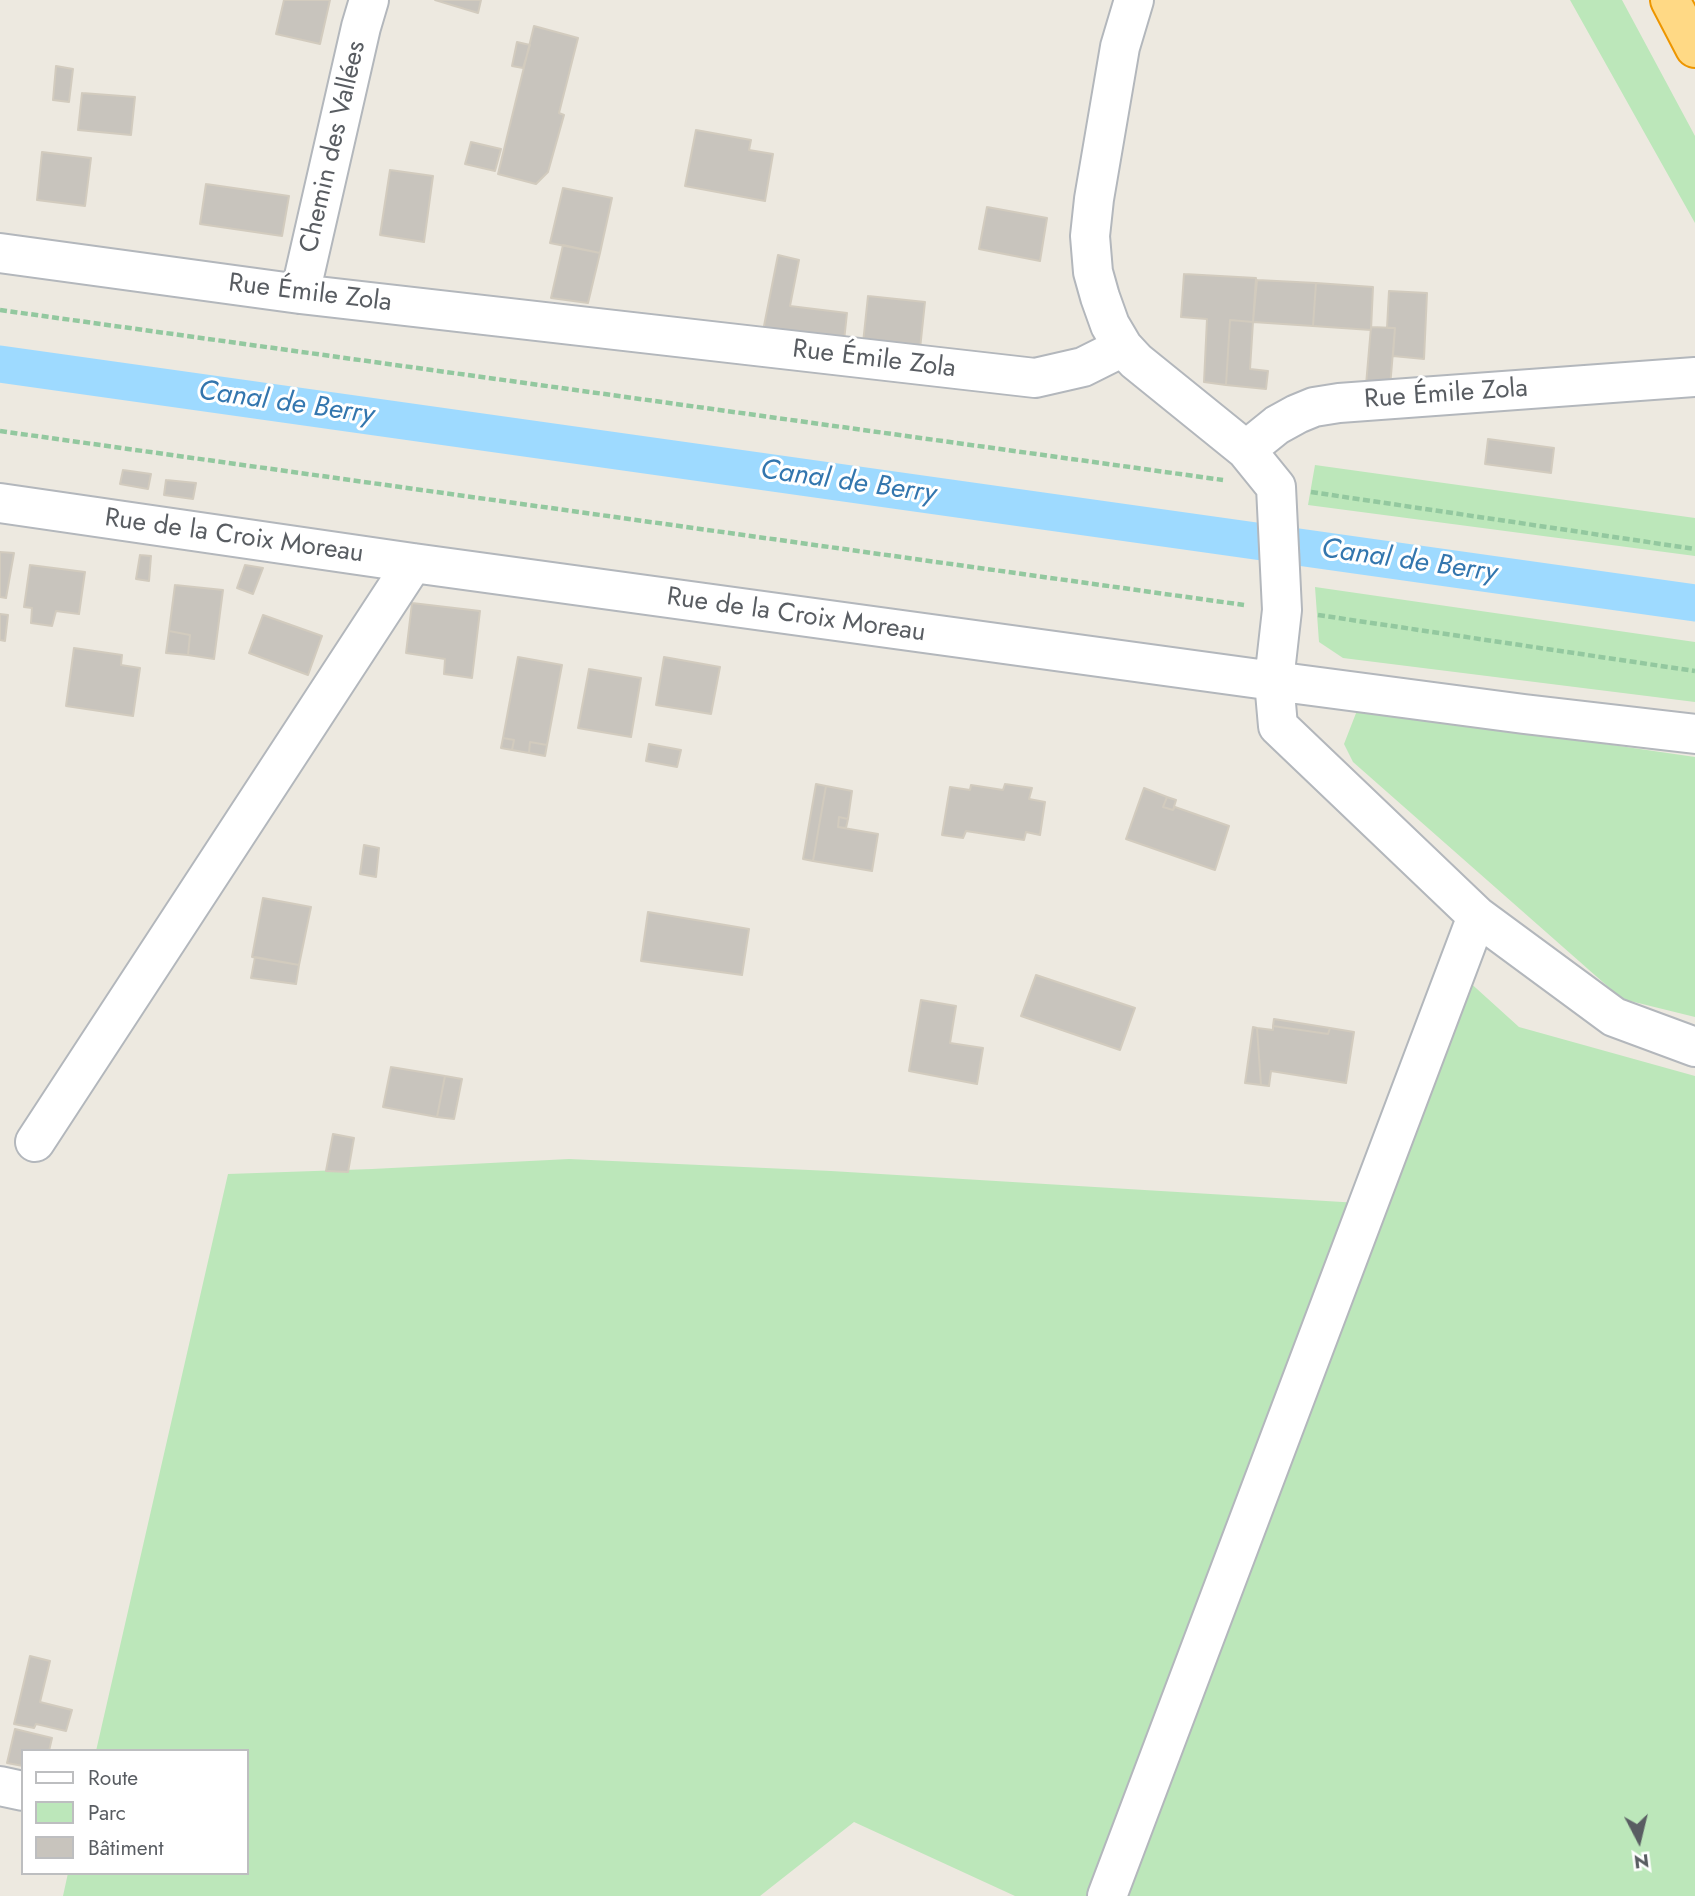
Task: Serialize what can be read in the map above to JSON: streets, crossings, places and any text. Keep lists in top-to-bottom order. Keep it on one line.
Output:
{"streets":{"street":["Chemin des Vallées","Rue Émile Zola","Rue de la Croix Moreau"]},"crossings":[["Chemin des Vallées","Rue Émile Zola"]],"water":["Canal de Berry"],"legend":["Route","Parc","Bâtiment"],"north":"bottom"}
